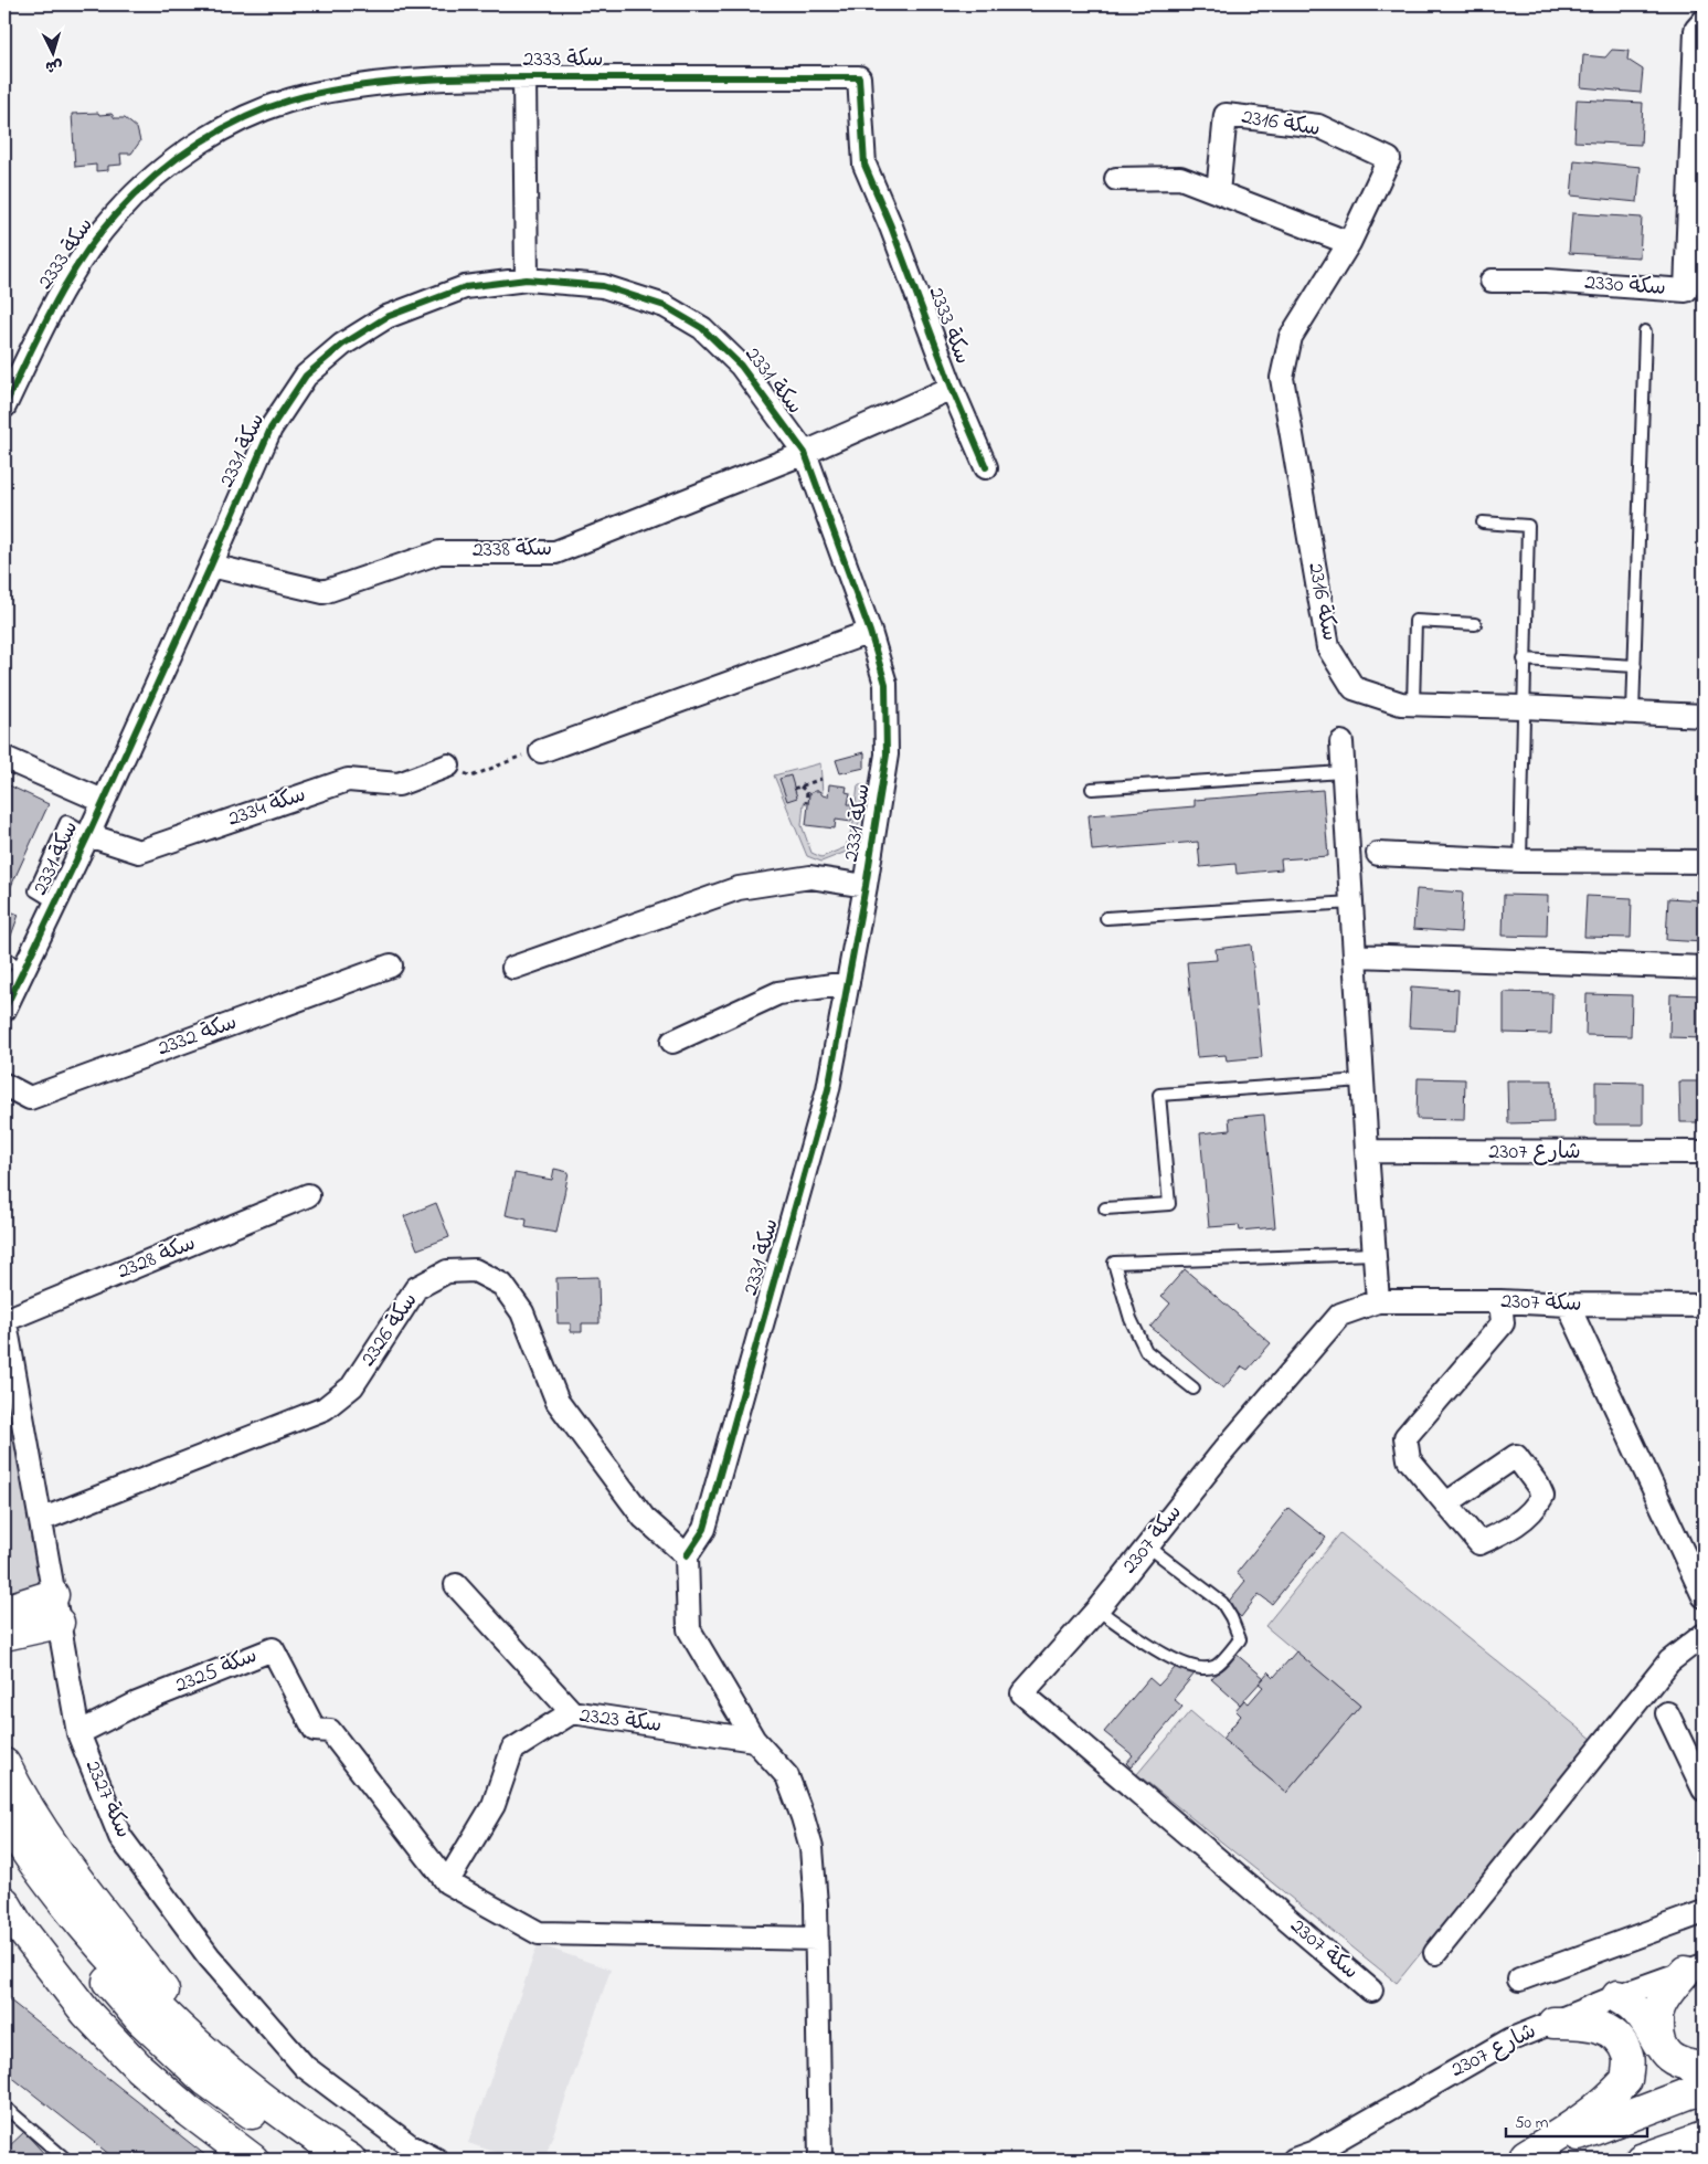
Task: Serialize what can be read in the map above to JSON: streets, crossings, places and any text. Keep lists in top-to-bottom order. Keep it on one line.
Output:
{"streets":{"street":["سكة 2333","2316 سكة","سكة 2330","سكة 2331","سكة 2338","سكة 2334","سكة 2332","2307 شارع","سكة 2328","سكة 2307","سكة 2326","سكة 2325","سكة 2323","سكة 2327"]},"crossings":[["سكة 2333","سكة 2331"],["سكة 2333","سكة 2338"],["سكة 2331","سكة 2338"],["سكة 2331","سكة 2334"],["سكة 2331","سكة 2326"],["سكة 2328","سكة 2327"],["سكة 2326","سكة 2327"],["سكة 2325","سكة 2323"],["سكة 2325","سكة 2327"]],"scale_bar":"50 m","north":"bottom"}
